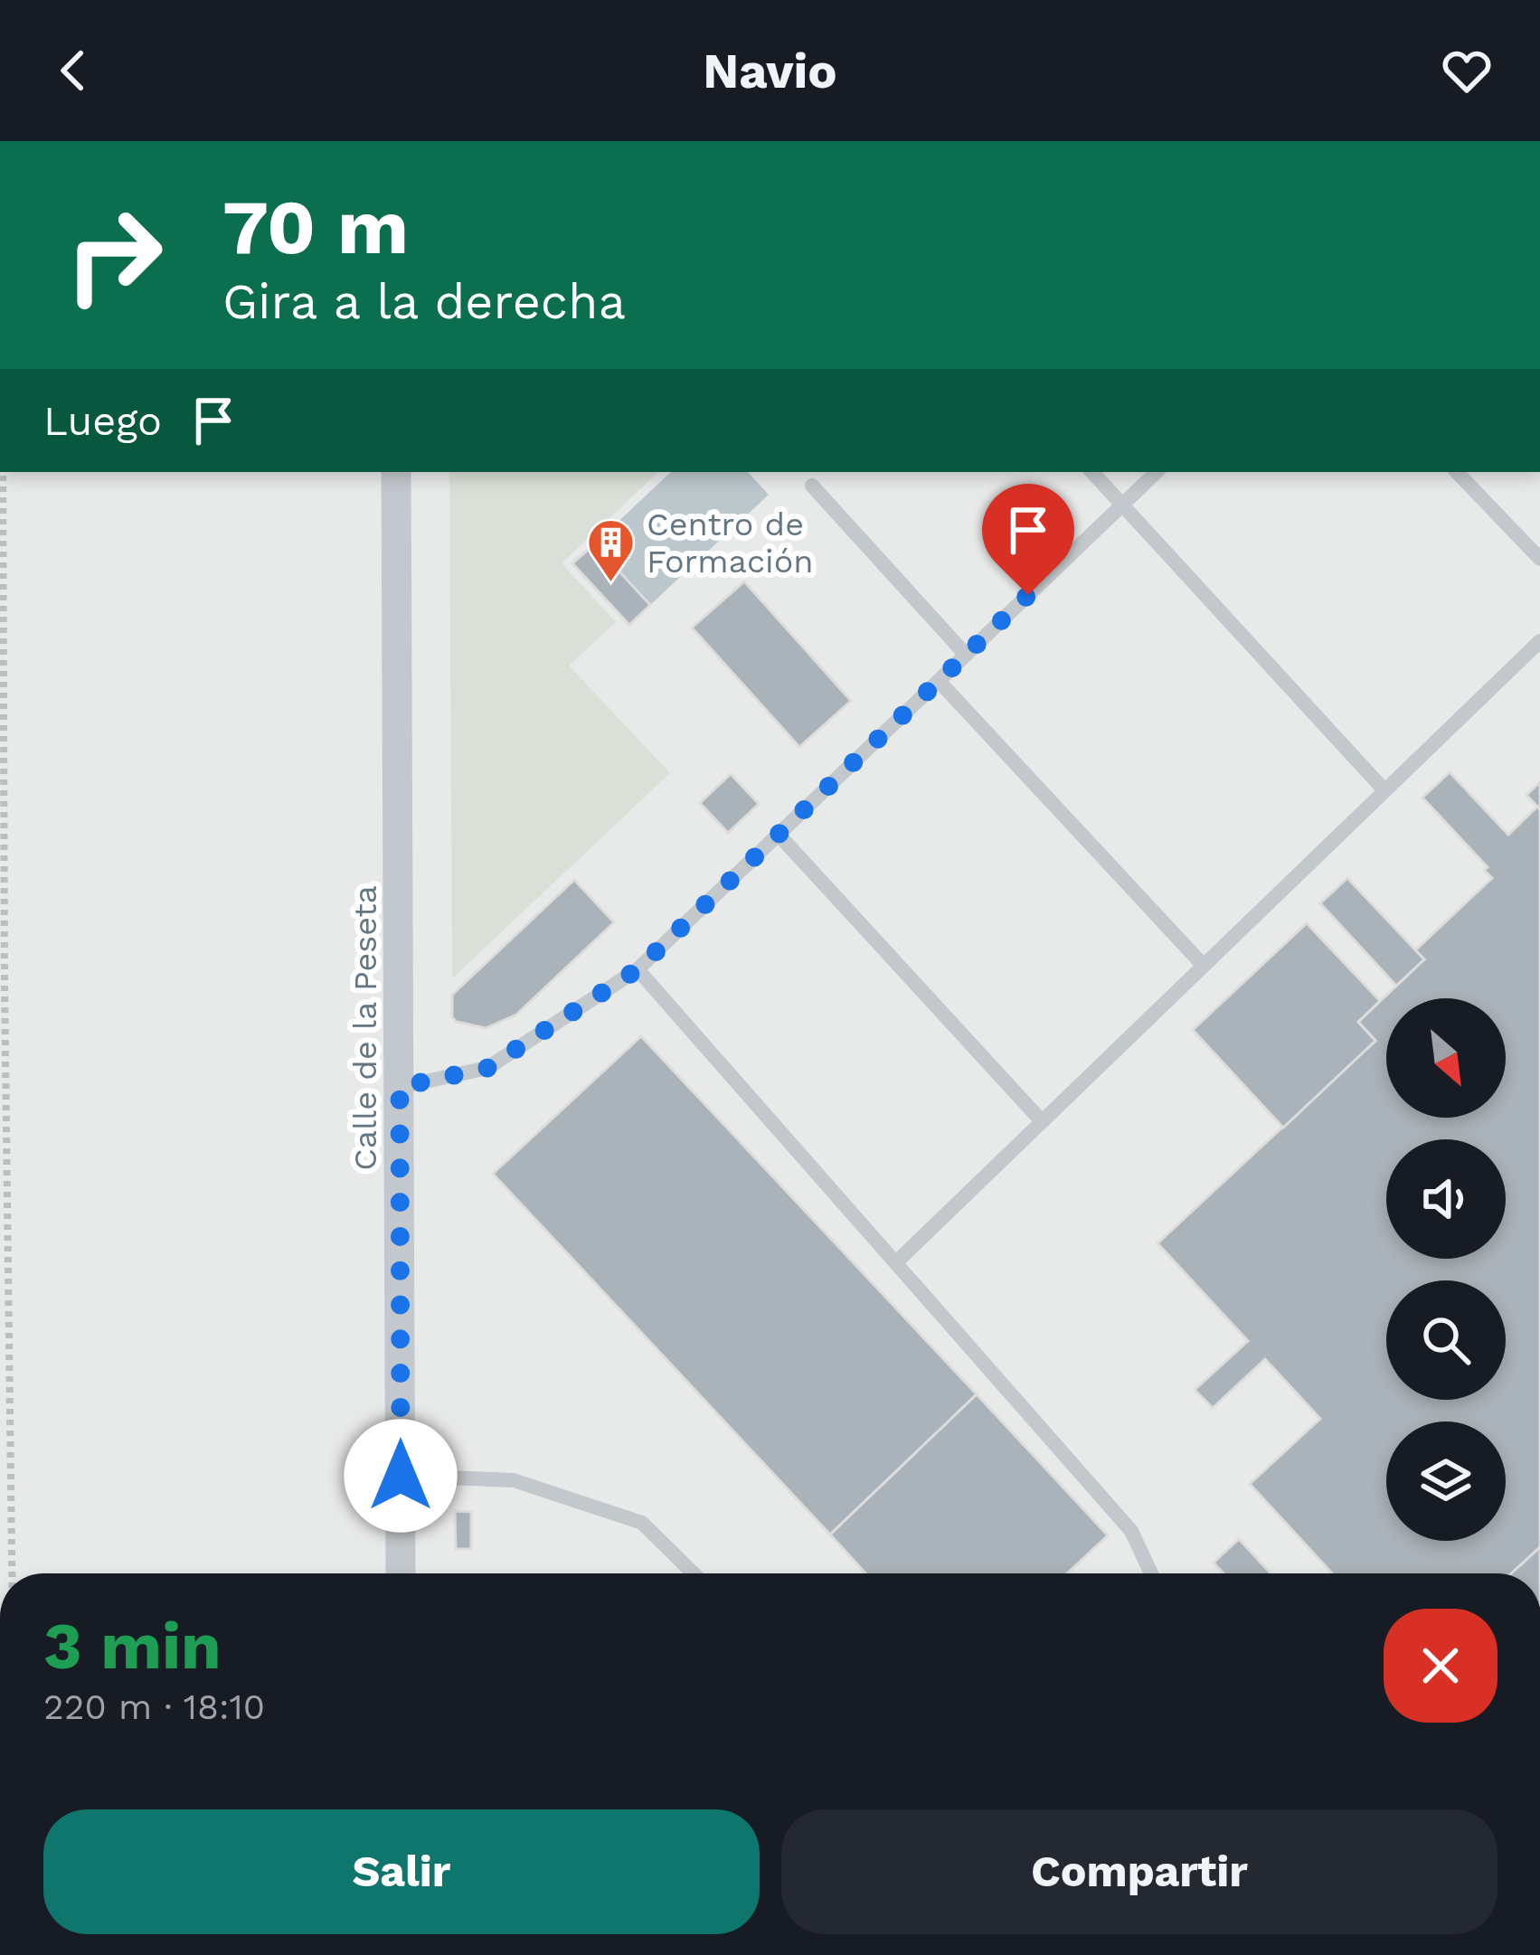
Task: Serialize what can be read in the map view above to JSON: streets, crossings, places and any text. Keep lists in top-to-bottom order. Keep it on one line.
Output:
{"streets":{"street":["Calle de la Peseta"]},"places":{"building":["Centro de Formación"]},"north":"bottom right","page":{"header":"Navio","turn":["70 m","Gira a la derecha"],"then":"Luego","heading":["3 min","220 m · 18:10"],"buttons":["Salir","Compartir"]}}
